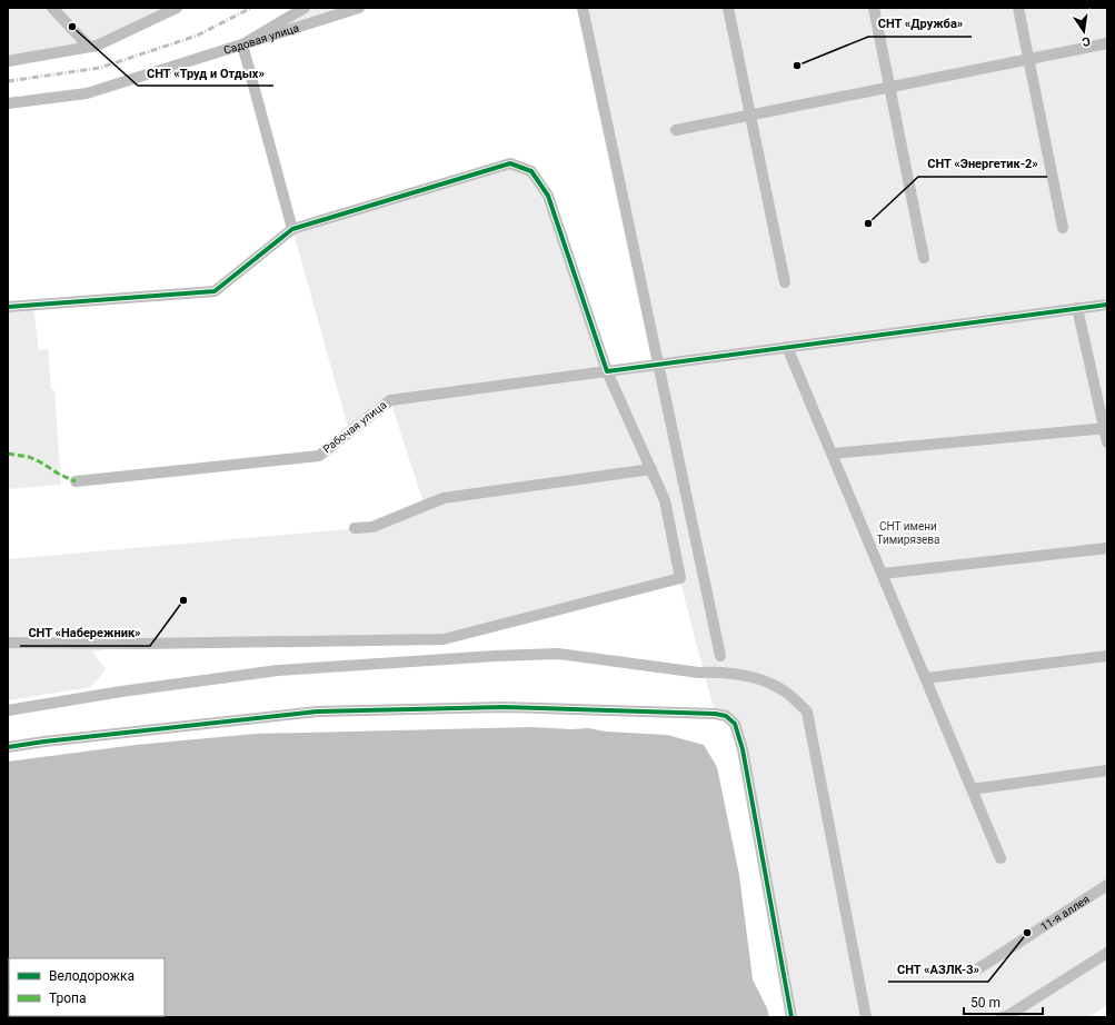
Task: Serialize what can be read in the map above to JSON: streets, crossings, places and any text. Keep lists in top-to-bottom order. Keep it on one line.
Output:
{"streets":{"street":["Садовая улица","Рабочая улица","11-я аллея"]},"parks":["СНТ имени Тимирязева"],"places":["СНТ «Труд и Отдых»","СНТ «Дружба»","СНТ «Энергетик-2»","СНТ «Набережник»","СНТ «АЗЛК-3»"],"legend":["Велодорожка","Тропа"],"scale_bar":"50 m","north":"bottom"}
